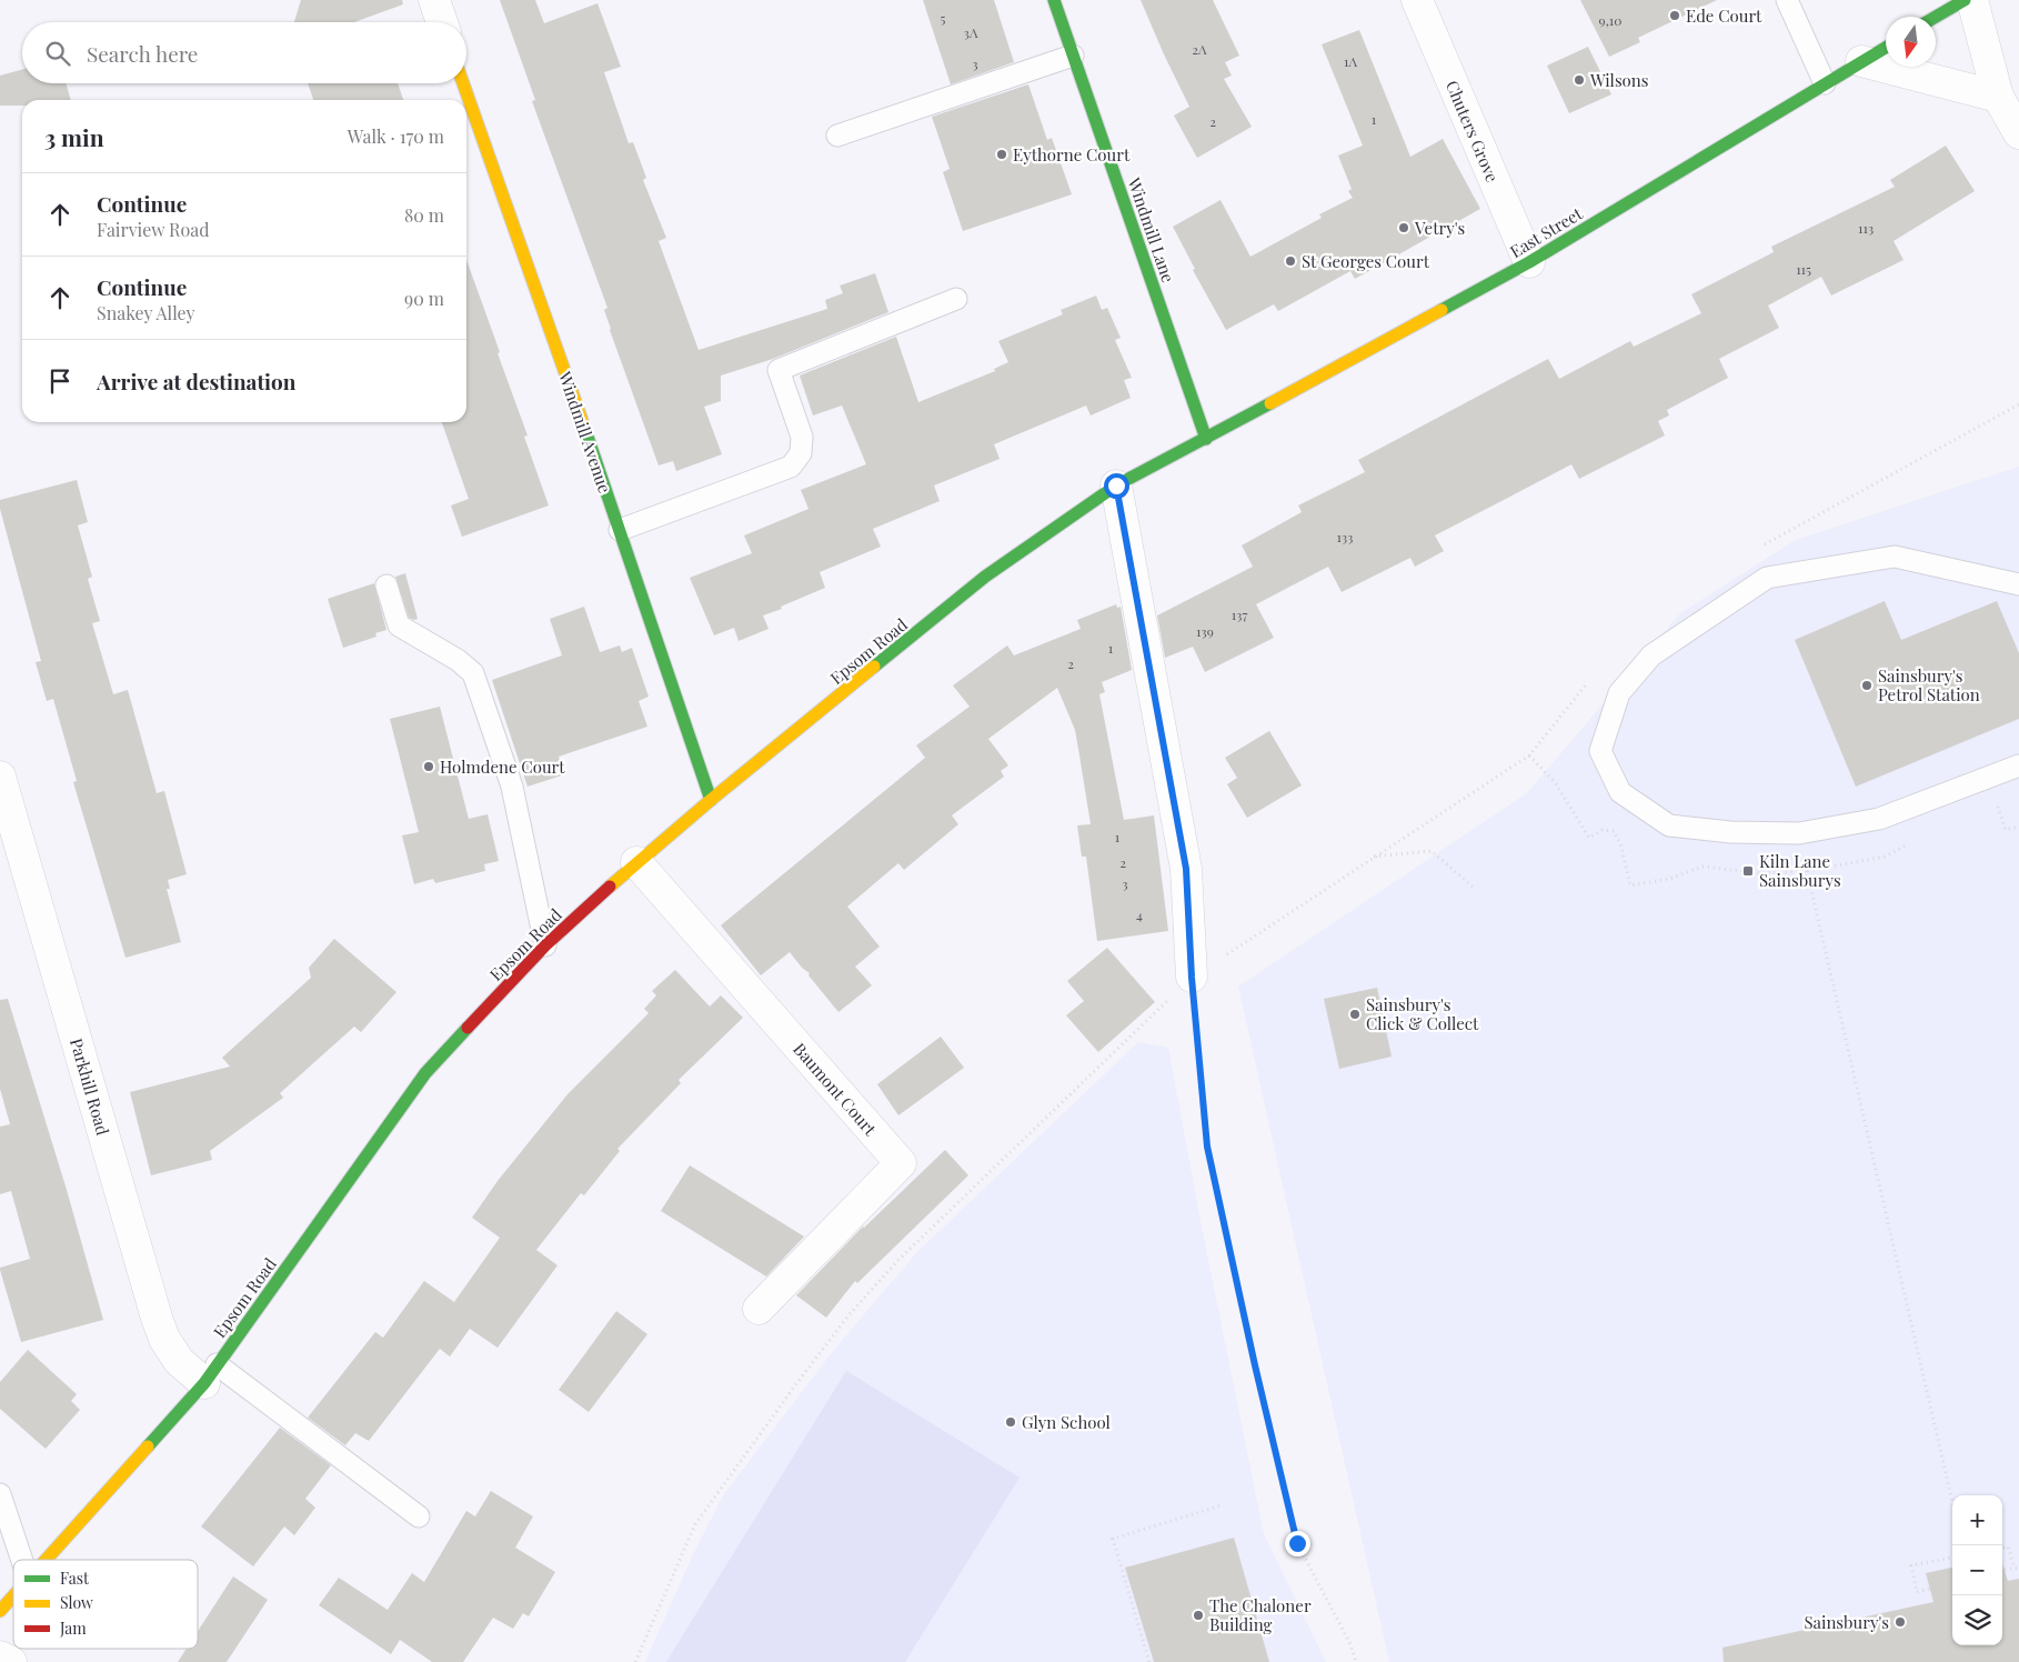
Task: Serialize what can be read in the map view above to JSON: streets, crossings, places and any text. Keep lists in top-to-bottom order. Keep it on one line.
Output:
{"streets":{"main road":["Windmill Lane","East Street","Windmill Avenue","Epsom Road"],"street":["Chuters Grove","Parkhill Road","Baumont Court"]},"crossings":[["Chuters Grove","East Street"],["Windmill Lane","East Street"],["Windmill Lane","Epsom Road"],["East Street","Epsom Road"],["Windmill Avenue","Epsom Road"],["Epsom Road","Parkhill Road"],["Epsom Road","Baumont Court"]],"places":{"other":["Ede Court","Wilsons","Eythorne Court","Vetry's","St Georges Court","Sainsbury's Petrol Station","Holmdene Court","Sainsbury's Click & Collect","Glyn School","The Chaloner Building","Sainsbury's"],"transit":["Kiln Lane Sainsburys"]},"house_numbers":["5","9,10","3A","2A","1A","3","1","2","113","115","133","137","139","1","2","1","2","3","4"],"legend":["Fast","Slow","Jam"],"north":"bottom","page":{"search":"Search here","heading":["3 min","Walk · 170 m"],"list":[["Continue","Fairview Road","80 m"],["Continue","Snakey Alley","90 m"],"Arrive at destination"],"map_buttons":["+","−"]}}
